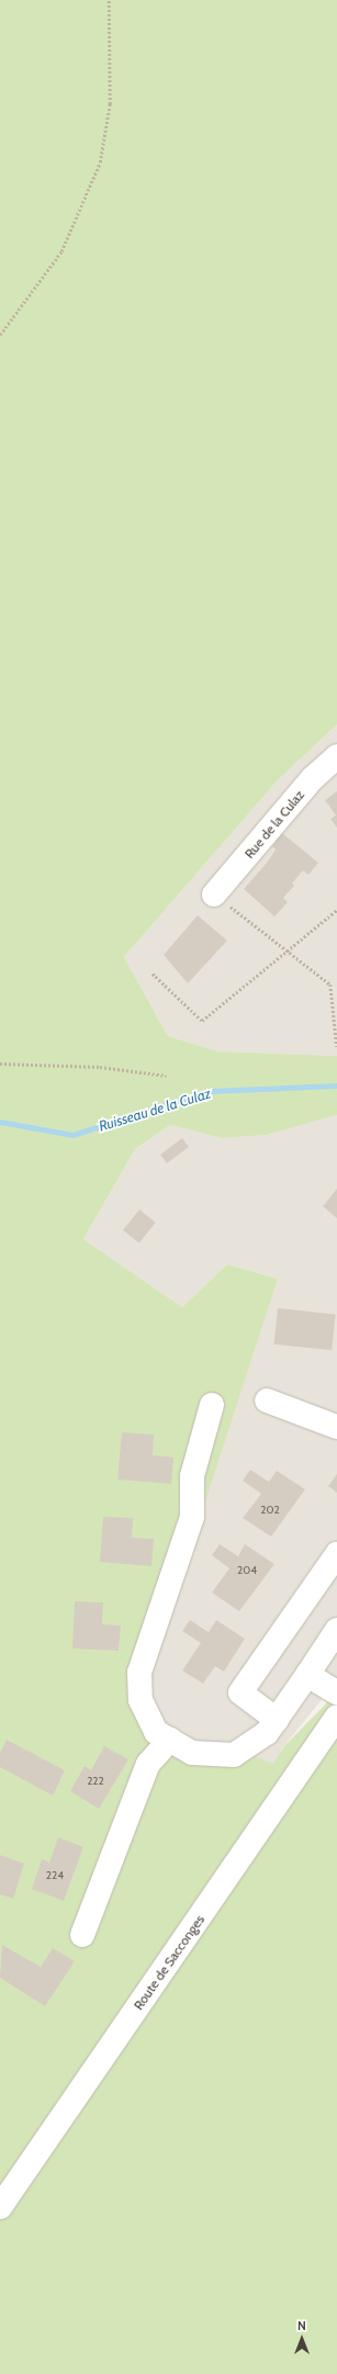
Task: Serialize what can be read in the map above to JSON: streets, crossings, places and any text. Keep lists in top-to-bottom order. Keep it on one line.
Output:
{"streets":{"street":["Rue de la Culaz","Route de Sacconges"]},"water":["Ruisseau de la Culaz"],"house_numbers":["202","204","222","224"],"north":"top"}
